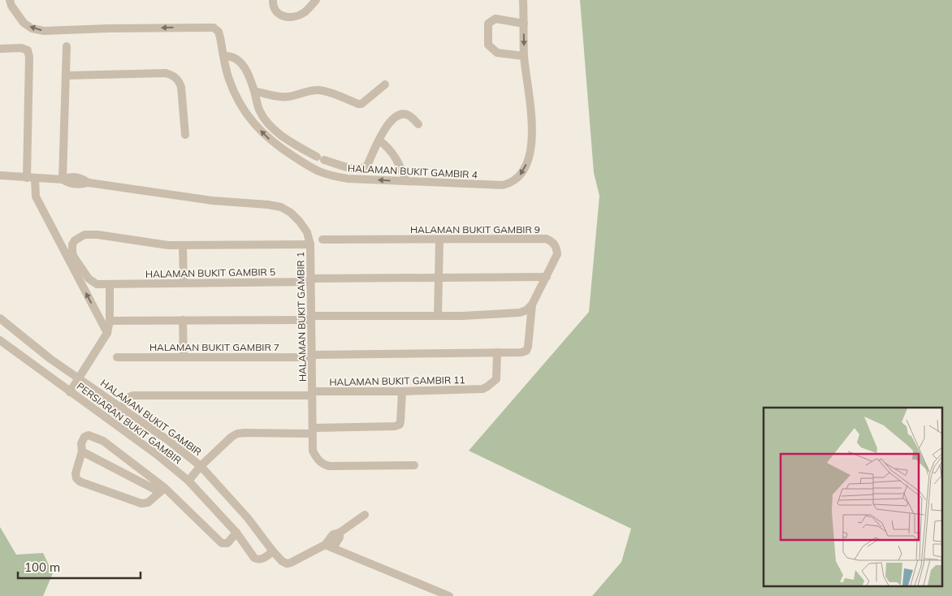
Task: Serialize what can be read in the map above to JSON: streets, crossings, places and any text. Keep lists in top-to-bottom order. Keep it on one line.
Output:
{"streets":{"street":["HALAMAN BUKIT GAMBIR 4","HALAMAN BUKIT GAMBIR 9","HALAMAN BUKIT GAMBIR 5","HALAMAN BUKIT GAMBIR 1","HALAMAN BUKIT GAMBIR 7","HALAMAN BUKIT GAMBIR 11","HALAMAN BUKIT GAMBIR","PERSIARAN BUKIT GAMBIR"]},"crossings":[["HALAMAN BUKIT GAMBIR 9","HALAMAN BUKIT GAMBIR 5"],["HALAMAN BUKIT GAMBIR 9","HALAMAN BUKIT GAMBIR 7"],["HALAMAN BUKIT GAMBIR 5","HALAMAN BUKIT GAMBIR 1"],["HALAMAN BUKIT GAMBIR 1","HALAMAN BUKIT GAMBIR 7"],["HALAMAN BUKIT GAMBIR 1","HALAMAN BUKIT GAMBIR 11"],["HALAMAN BUKIT GAMBIR 7","HALAMAN BUKIT GAMBIR 11"],["HALAMAN BUKIT GAMBIR 11","HALAMAN BUKIT GAMBIR"],["HALAMAN BUKIT GAMBIR","PERSIARAN BUKIT GAMBIR"]],"scale_bar":"100 m"}
